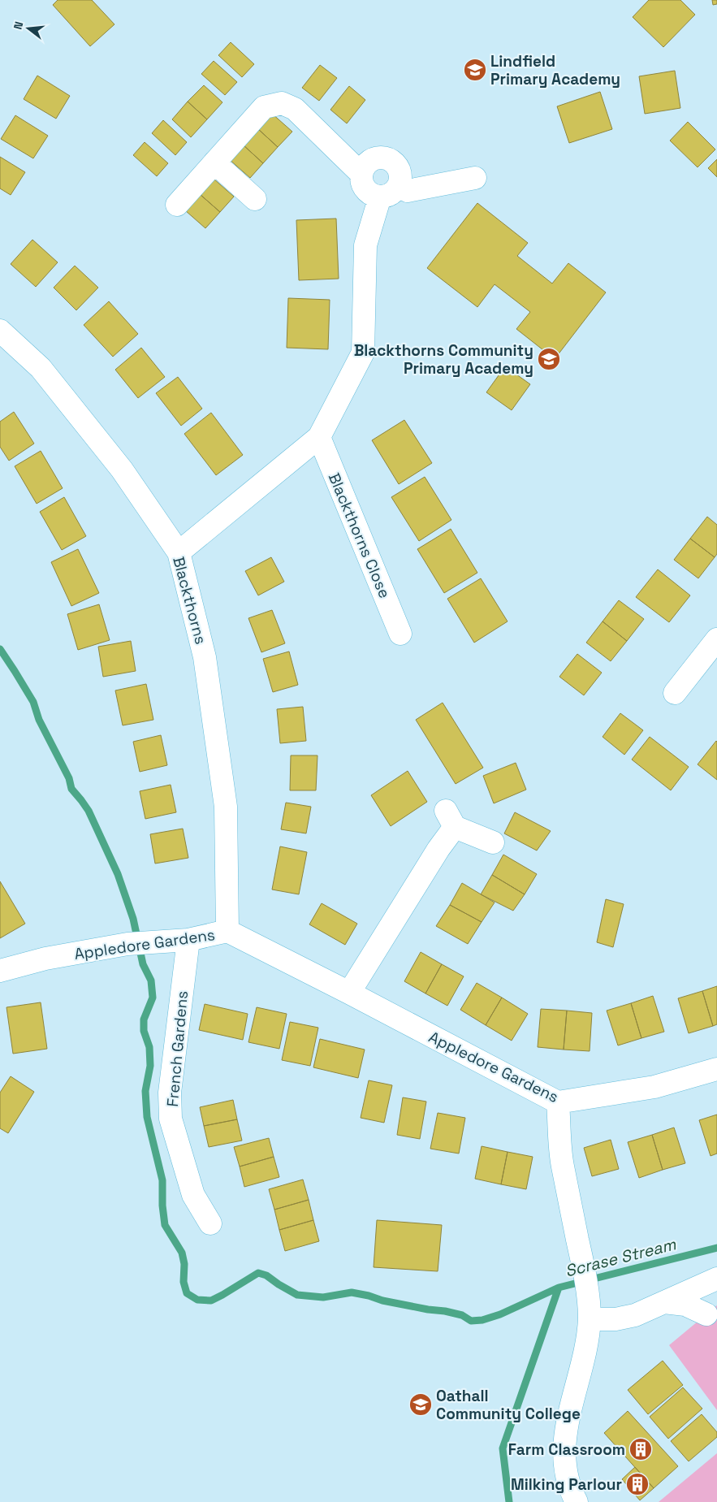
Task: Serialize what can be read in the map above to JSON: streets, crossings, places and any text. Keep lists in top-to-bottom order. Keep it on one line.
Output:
{"streets":{"street":["Blackthorns Close","Blackthorns","Appledore Gardens","French Gardens"]},"crossings":[["Blackthorns","Appledore Gardens"],["Appledore Gardens","French Gardens"]],"water":["Scrase Stream"],"places":{"school or university":["Lindfield Primary Academy","Blackthorns Community Primary Academy","Oathall Community College"],"building":["Farm Classroom","Milking Parlour"]},"north":"left"}
